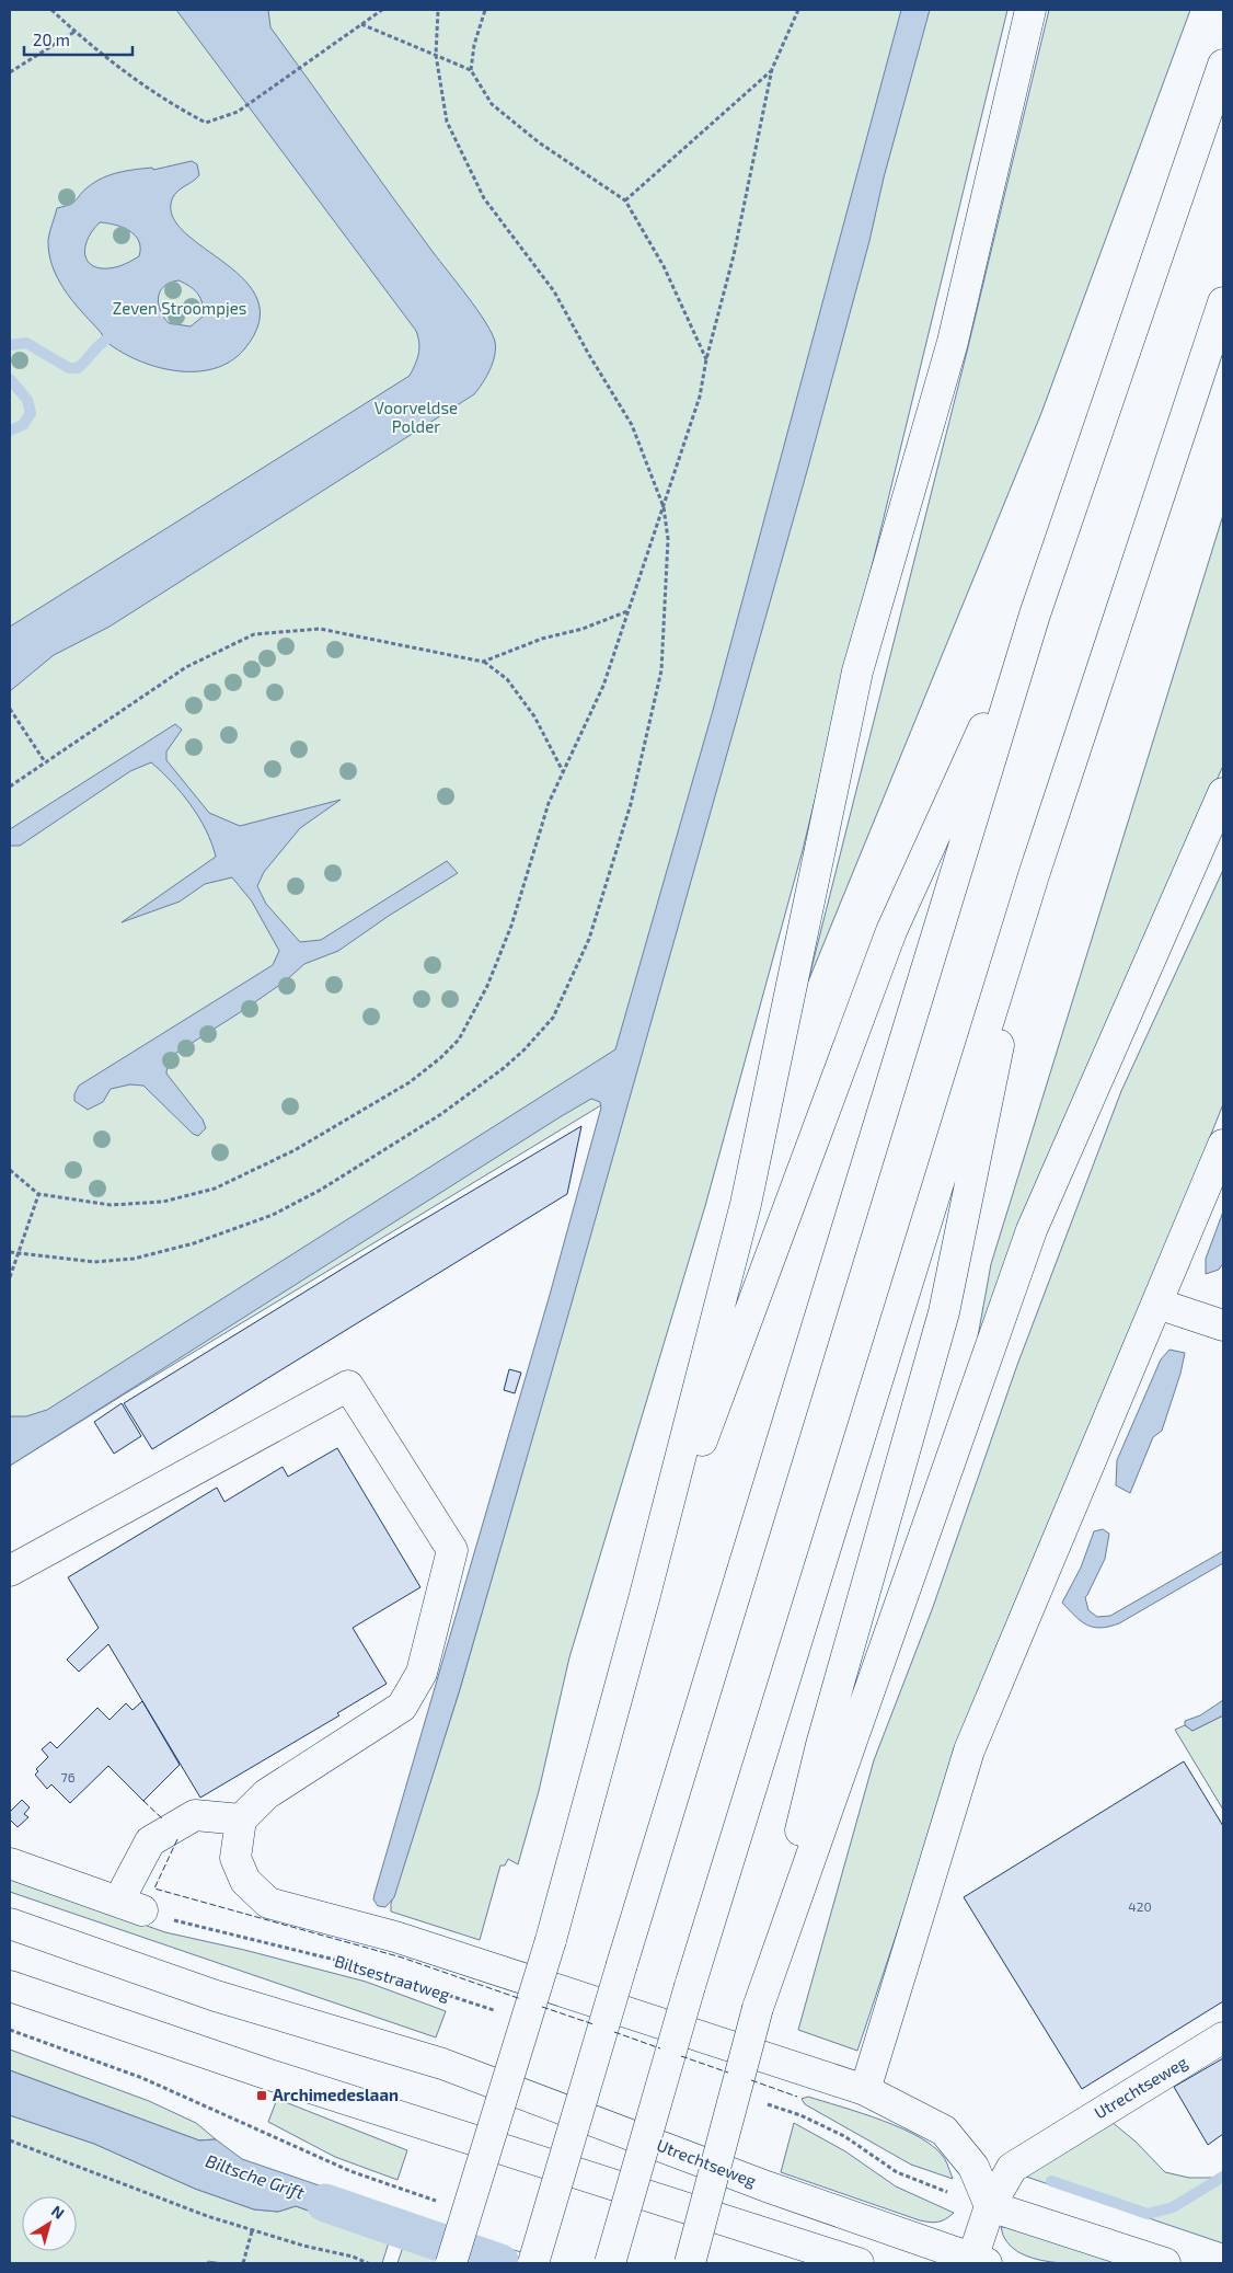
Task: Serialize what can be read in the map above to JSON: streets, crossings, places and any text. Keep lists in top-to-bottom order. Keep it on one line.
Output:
{"streets":{"main road":["Utrechtseweg"],"path":["Biltsestraatweg"]},"water":["Biltsche Grift"],"parks":["Zeven Stroompjes","Voorveldse Polder"],"places":{"transit":["Archimedeslaan"]},"house_numbers":["76","420"],"scale_bar":"20 m","north":"top right"}
